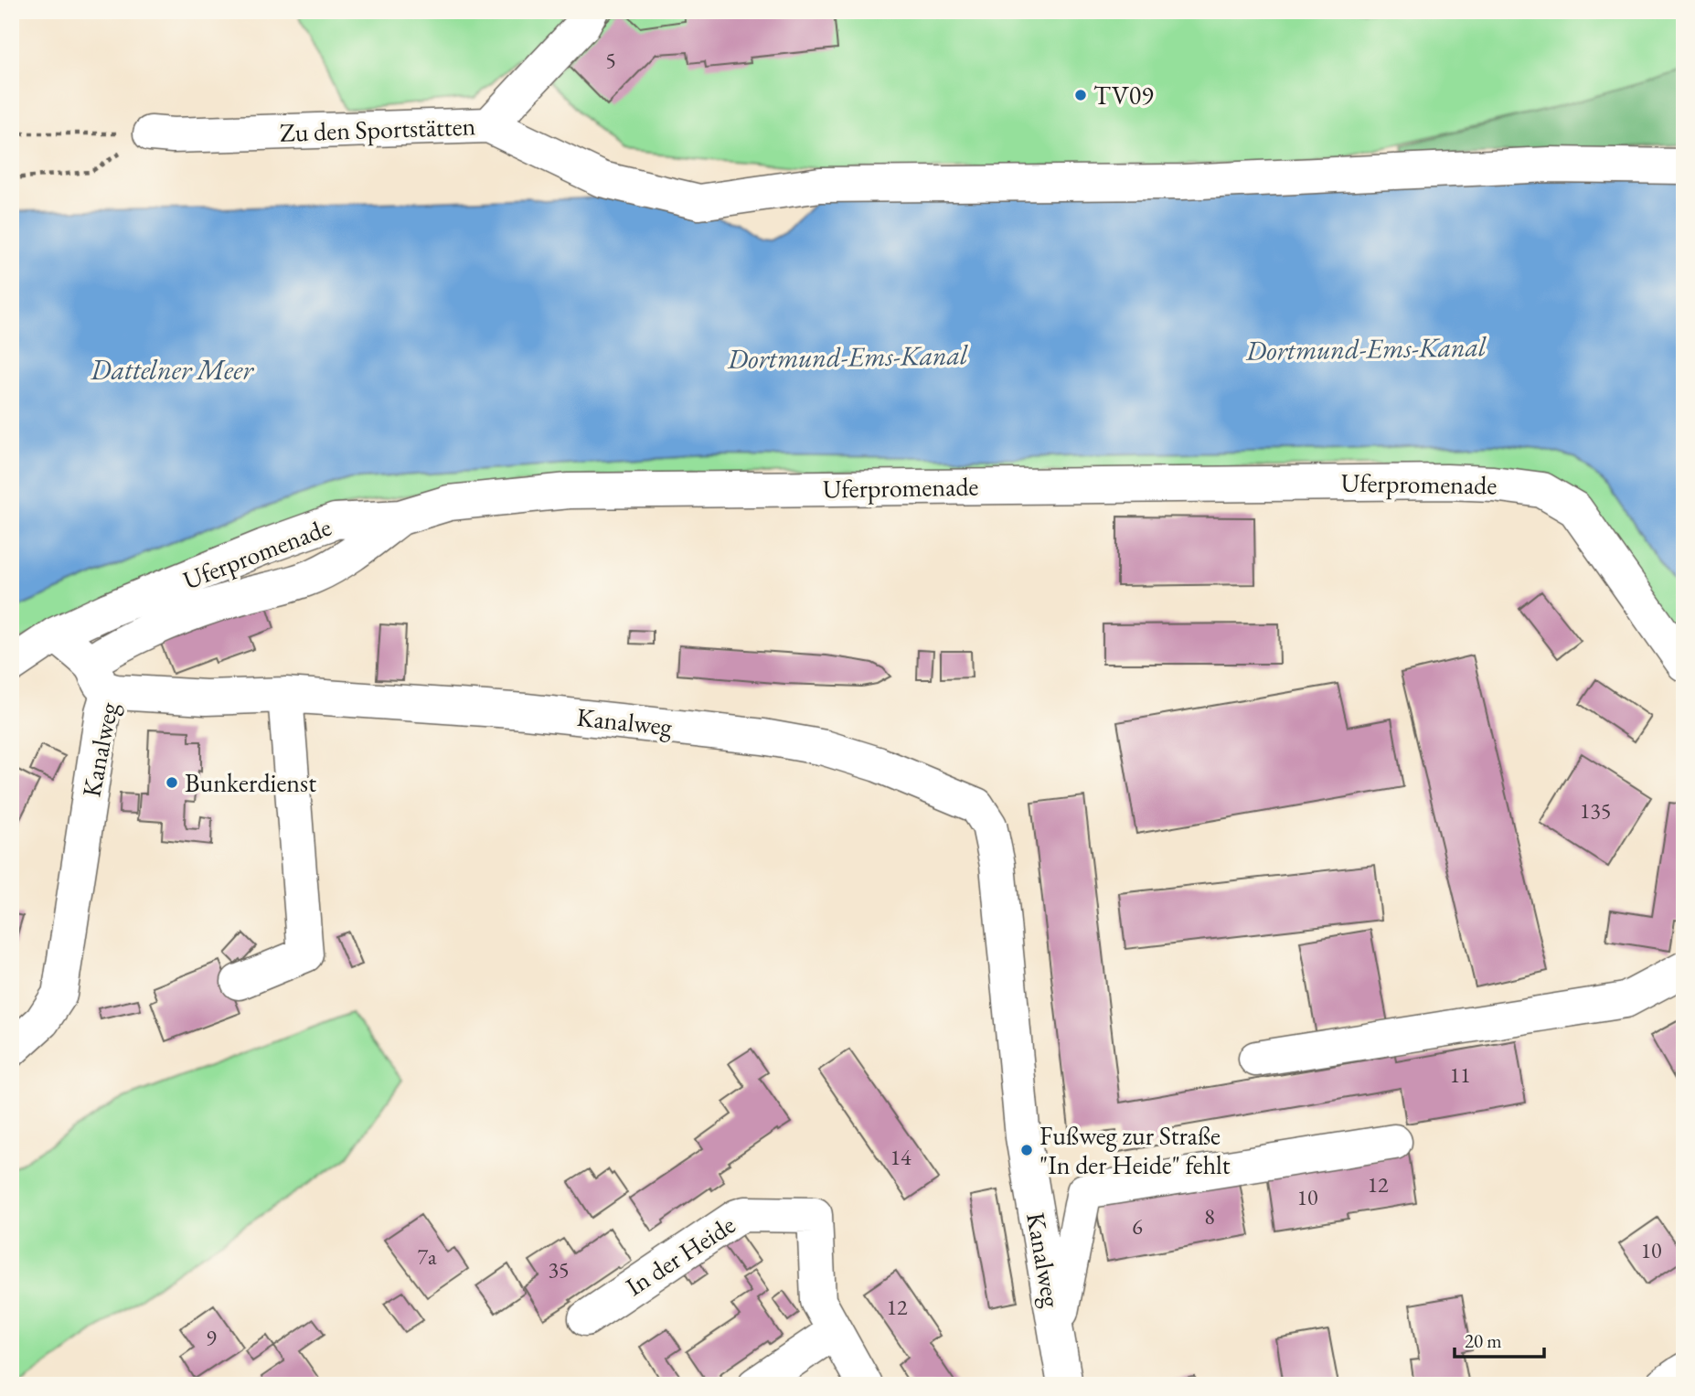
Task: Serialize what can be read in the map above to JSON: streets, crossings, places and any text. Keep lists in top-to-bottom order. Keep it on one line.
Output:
{"streets":{"street":["Zu den Sportstätten","Uferpromenade","Kanalweg","In der Heide"]},"water":["Dortmund-Ems-Kanal","Dattelner Meer"],"places":["TV09","Bunkerdienst","Fußweg zur Straße \"In der Heide\" fehlt"],"house_numbers":["5","135","11","14","12","10","8","6","10","7a","35","12","9"],"scale_bar":"20 m"}
